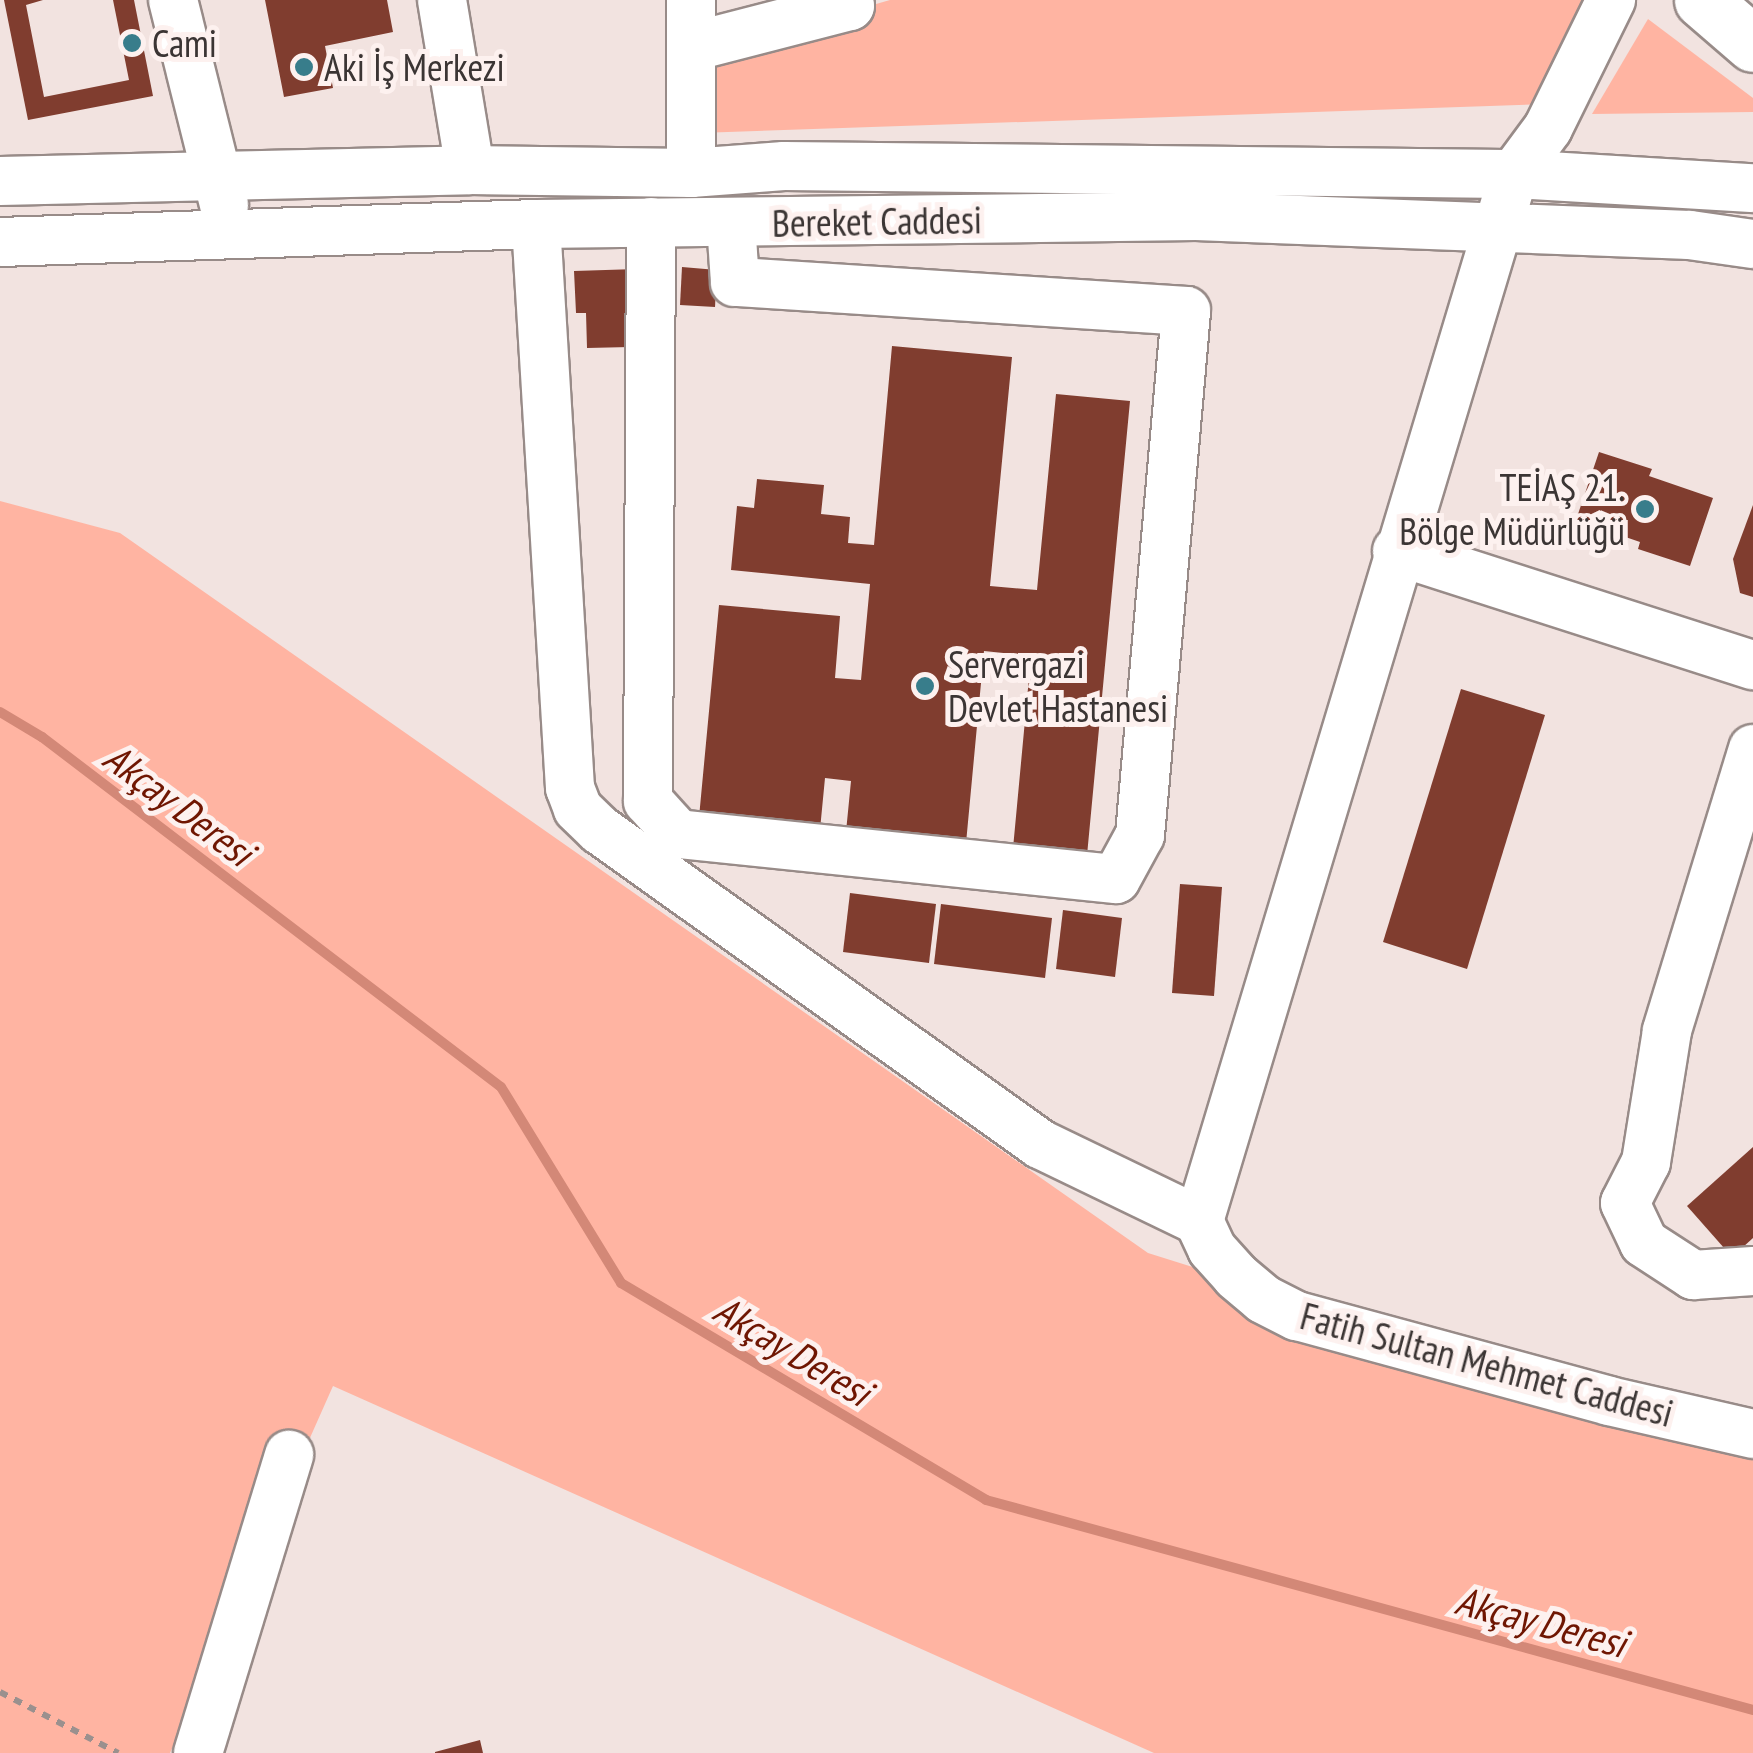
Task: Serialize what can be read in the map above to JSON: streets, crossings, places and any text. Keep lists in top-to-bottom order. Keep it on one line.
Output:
{"streets":{"street":["Bereket Caddesi","Fatih Sultan Mehmet Caddesi"]},"water":["Akçay Deresi"],"places":["Cami","Aki İş Merkezi","TEİAŞ 21. Bölge Müdürlüğü","Servergazi Devlet Hastanesi"]}
